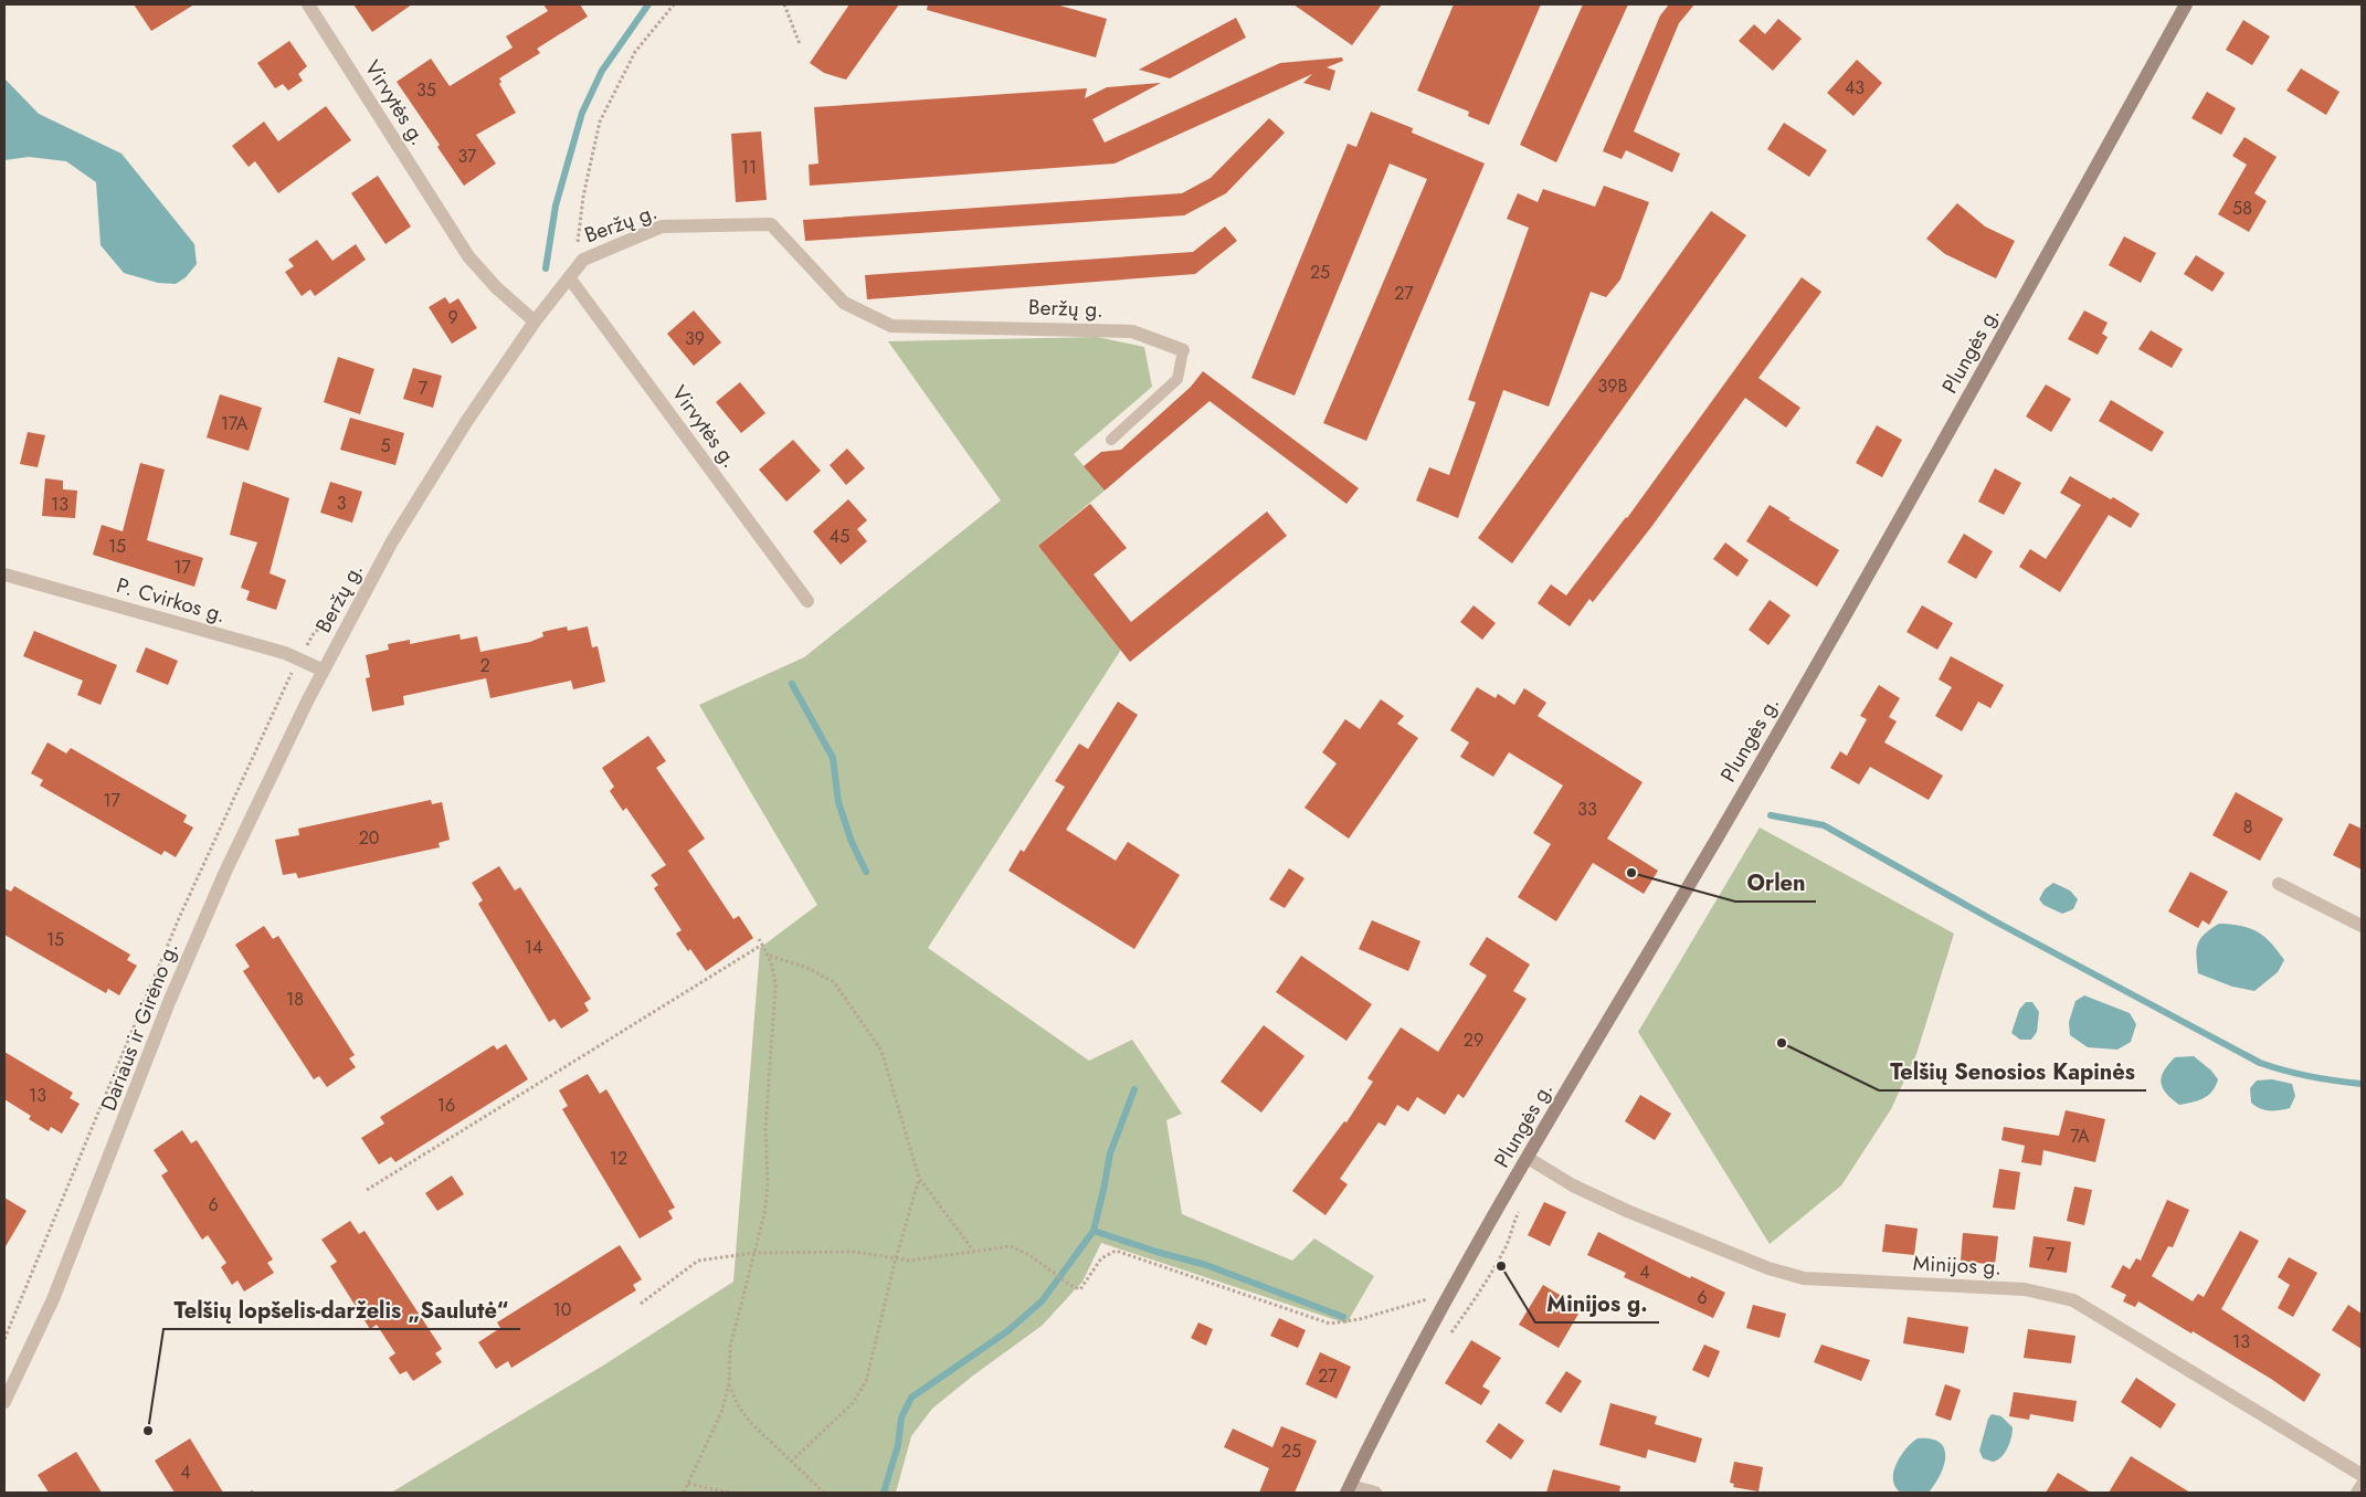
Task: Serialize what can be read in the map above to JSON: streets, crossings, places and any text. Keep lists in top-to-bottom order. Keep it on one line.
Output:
{"streets":{"main road":["Plungės g."],"street":["Virvytės g.","Beržų g.","P. Cvirkos g.","Dariaus ir Girėno g.","Minijos g."]},"crossings":[["Virvytės g.","Beržų g."],["Beržų g.","P. Cvirkos g."],["Beržų g.","Dariaus ir Girėno g."],["Plungės g.","Minijos g."],["P. Cvirkos g.","Dariaus ir Girėno g."]],"places":["Orlen","Telšių Senosios Kapinės","Minijos g.","Telšių lopšelis-darželis „Saulutė“"],"house_numbers":["43","35","37","11","58","25","27","9","39","39B","7","17A","5","3","13","45","15","17","2","17","33","8","20","15","14","18","29","13","16","7A","12","6","7","4","6","10","13","27","25","4"]}
